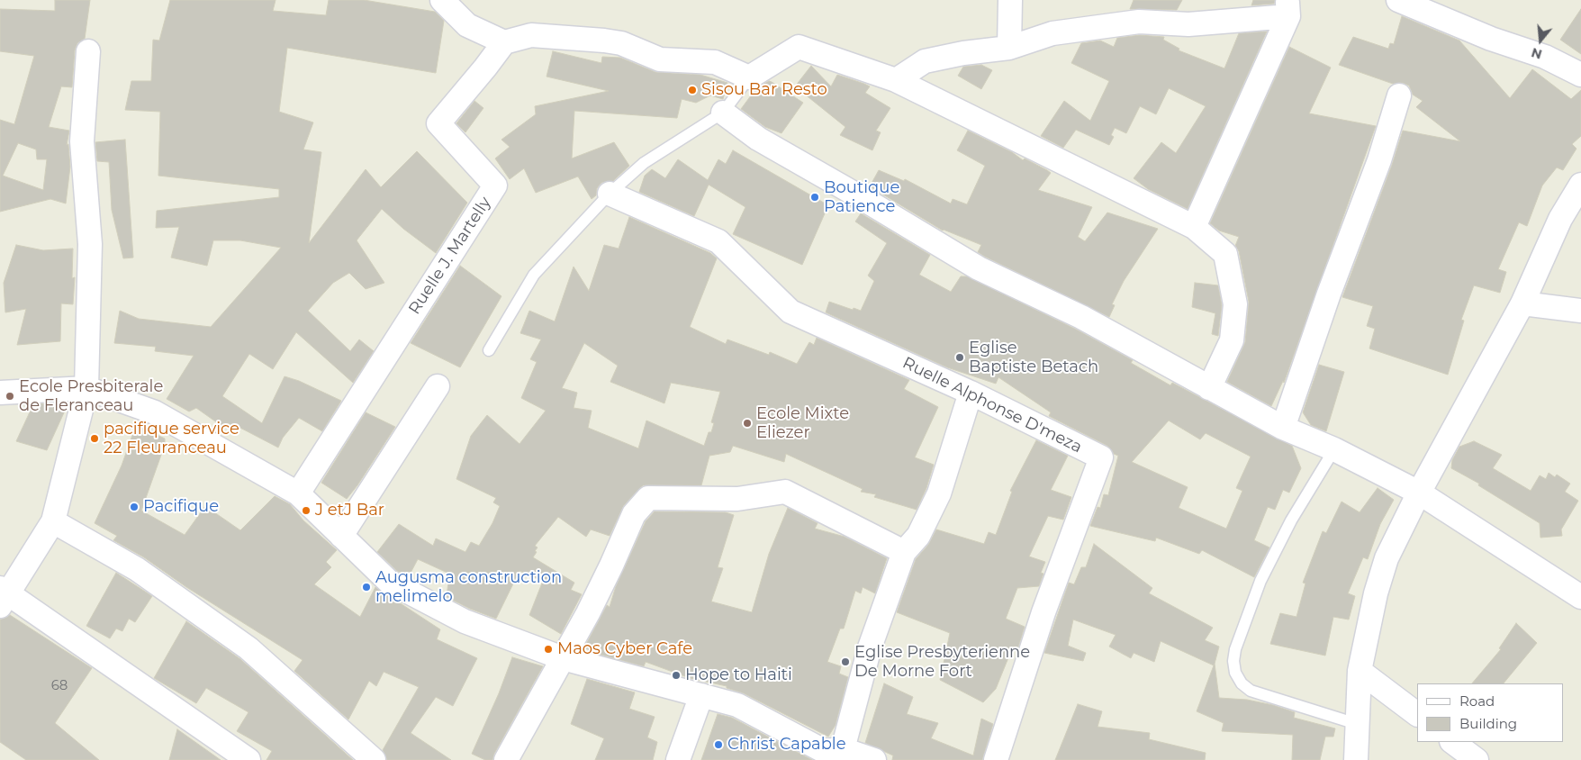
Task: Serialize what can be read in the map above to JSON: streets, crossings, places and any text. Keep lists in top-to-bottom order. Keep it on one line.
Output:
{"streets":{"street":["Ruelle J. Martelly","Ruelle Alphonse D'meza"]},"places":["Sisou Bar Resto","Boutique Patience","Eglise Baptiste Betach","Ecole Presbiterale de Fleranceau","Ecole Mixte Eliezer","pacifique service 22 Fleuranceau","Pacifique","J etJ Bar","Augusma construction melimelo","Maos Cyber Cafe","Eglise Presbyterienne De Morne Fort","Hope to Haiti","Christ Capable"],"house_numbers":["68"],"legend":["Road","Building"],"north":"bottom"}
